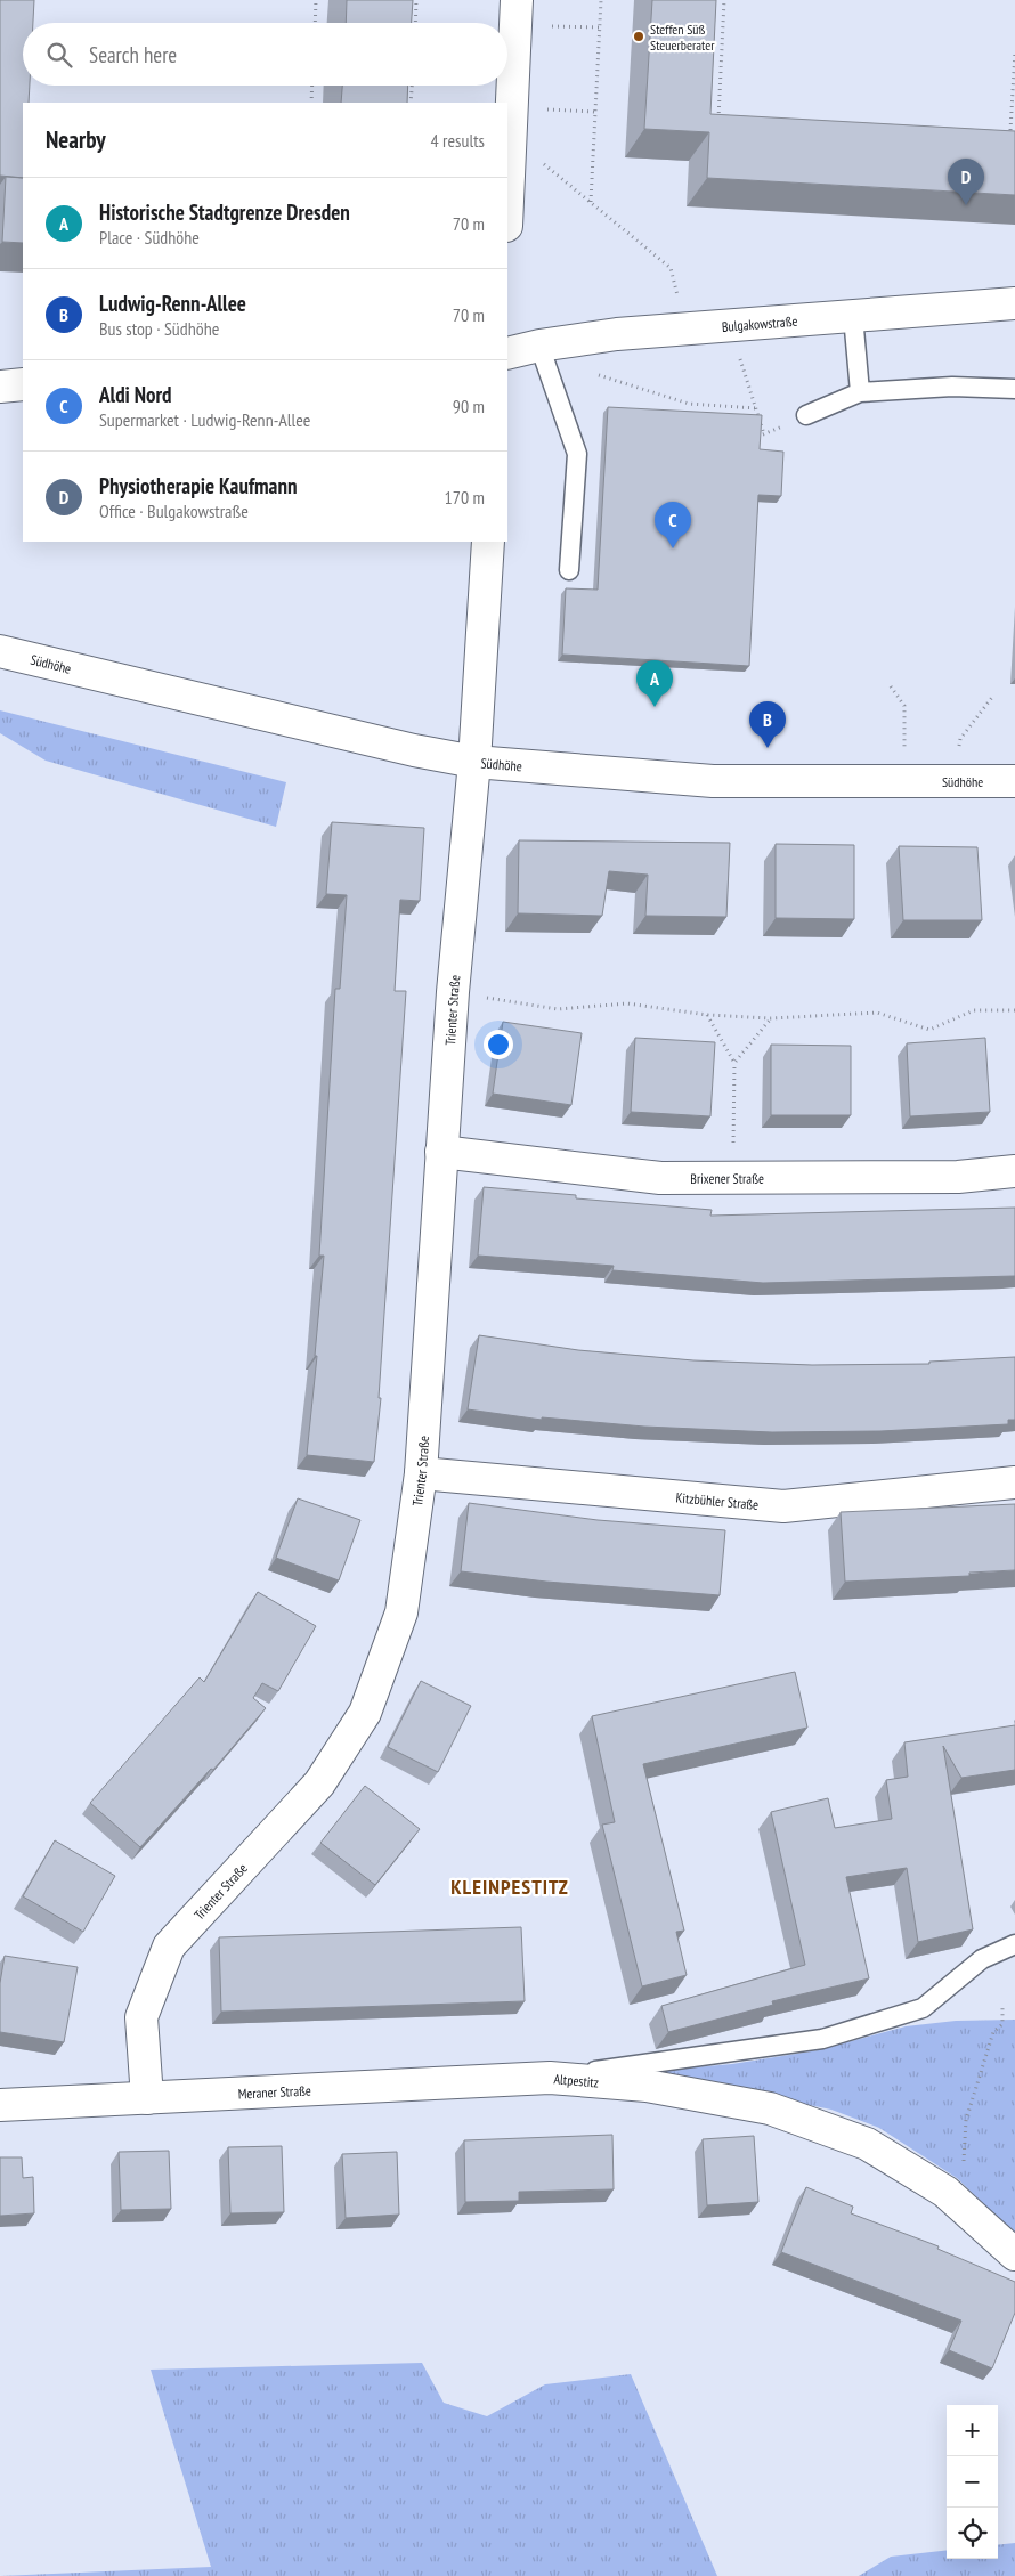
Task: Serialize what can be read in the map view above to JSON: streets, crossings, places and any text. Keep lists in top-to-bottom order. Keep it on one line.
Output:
{"streets":{"street":["Bulgakowstraße","Südhöhe","Trienter Straße","Brixener Straße","Kitzbühler Straße","Altpestitz","Meraner Straße"]},"crossings":[["Südhöhe","Trienter Straße"],["Trienter Straße","Brixener Straße"],["Trienter Straße","Kitzbühler Straße"],["Trienter Straße","Meraner Straße"],["Altpestitz","Meraner Straße"]],"districts":["KLEINPESTITZ"],"places":["Steffen Süß Steuerberater"],"page":{"search":"Search here","heading":["Nearby","4 results"],"pins":["D","C","A","B"],"list":[{"mark":"A","name":"Historische Stadtgrenze Dresden","note":"Place · Südhöhe","value":"70 m"},{"mark":"B","name":"Ludwig-Renn-Allee","note":"Bus stop · Südhöhe","value":"70 m"},{"mark":"C","name":"Aldi Nord","note":"Supermarket · Ludwig-Renn-Allee","value":"90 m"},{"mark":"D","name":"Physiotherapie Kaufmann","note":"Office · Bulgakowstraße","value":"170 m"}],"map_buttons":["+","−"]}}
